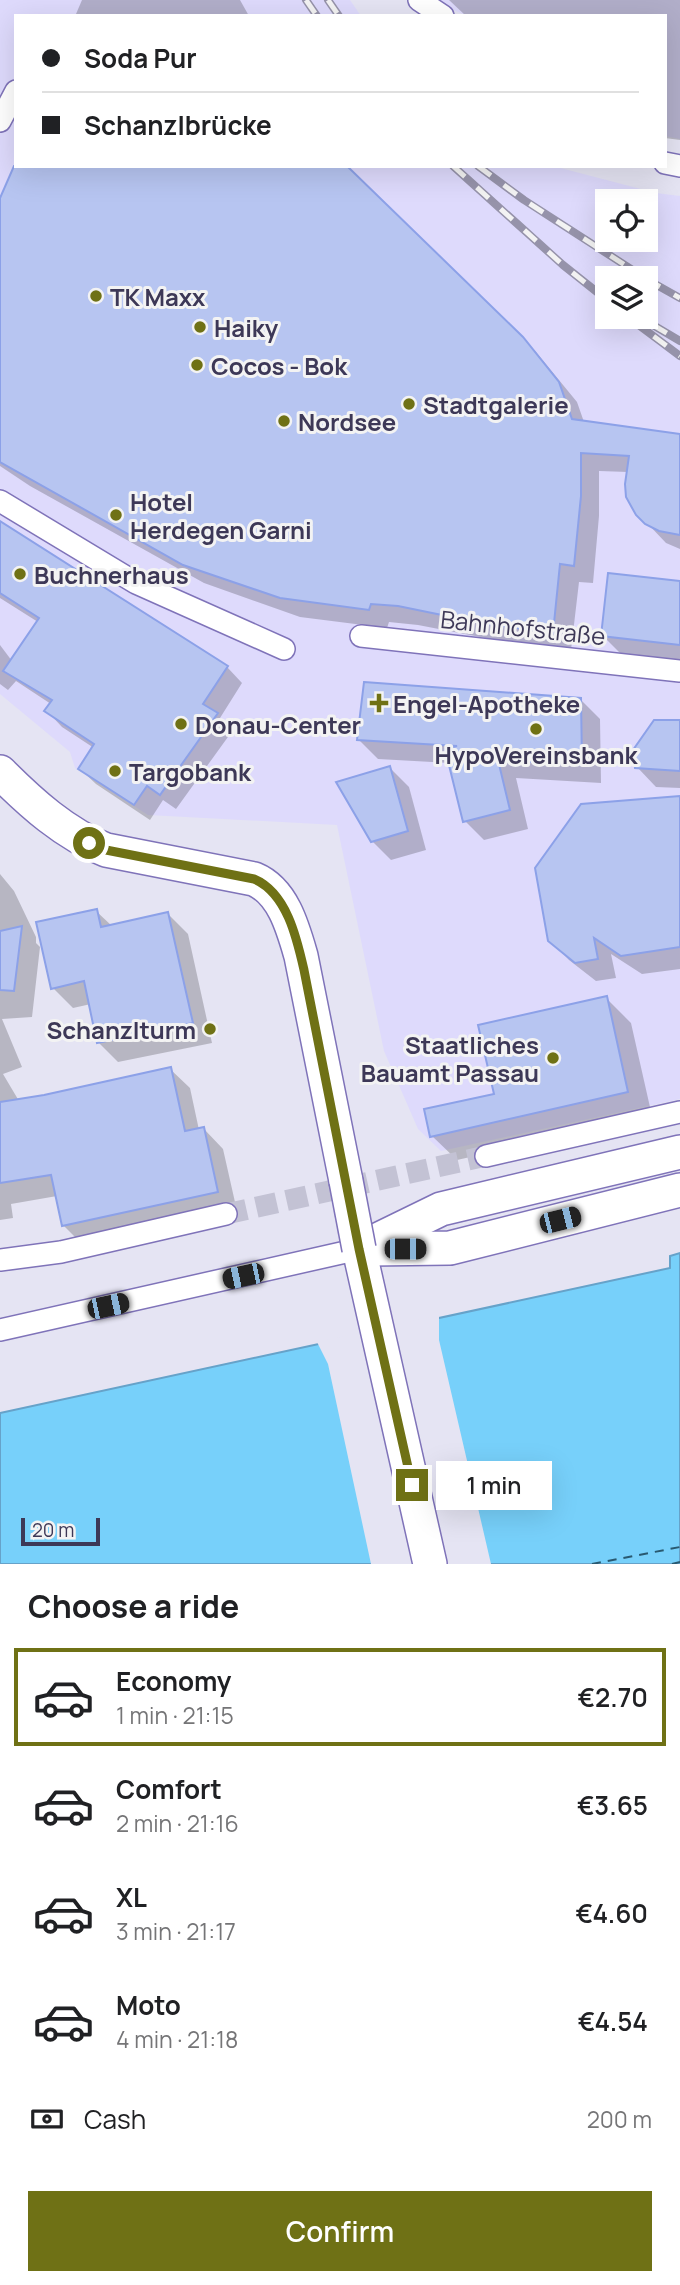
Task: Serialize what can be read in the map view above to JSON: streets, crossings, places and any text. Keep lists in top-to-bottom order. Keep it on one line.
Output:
{"streets":{"street":["Bahnhofstraße"]},"places":{"other":["TK Maxx","Haiky","Cocos - Bok","Stadtgalerie","Nordsee","Hotel Herdegen Garni","Buchnerhaus","Donau-Center","HypoVereinsbank","Targobank","Schanzlturm","Staatliches Bauamt Passau"],"health":["Engel-Apotheke"]},"scale_bar":"20 m","page":{"banner":["Soda Pur","Schanzlbrücke"],"bubble":"1 min","scale":"20 m","heading":"Choose a ride","list":[{"name":"Economy","note":"1 min · 21:15","value":"€2.70"},{"name":"Comfort","note":"2 min · 21:16","value":"€3.65"},{"name":"XL","note":"3 min · 21:17","value":"€4.60"},{"name":"Moto","note":"4 min · 21:18","value":"€4.54"}],"pay":["Cash","200 m"],"buttons":"Confirm"}}
